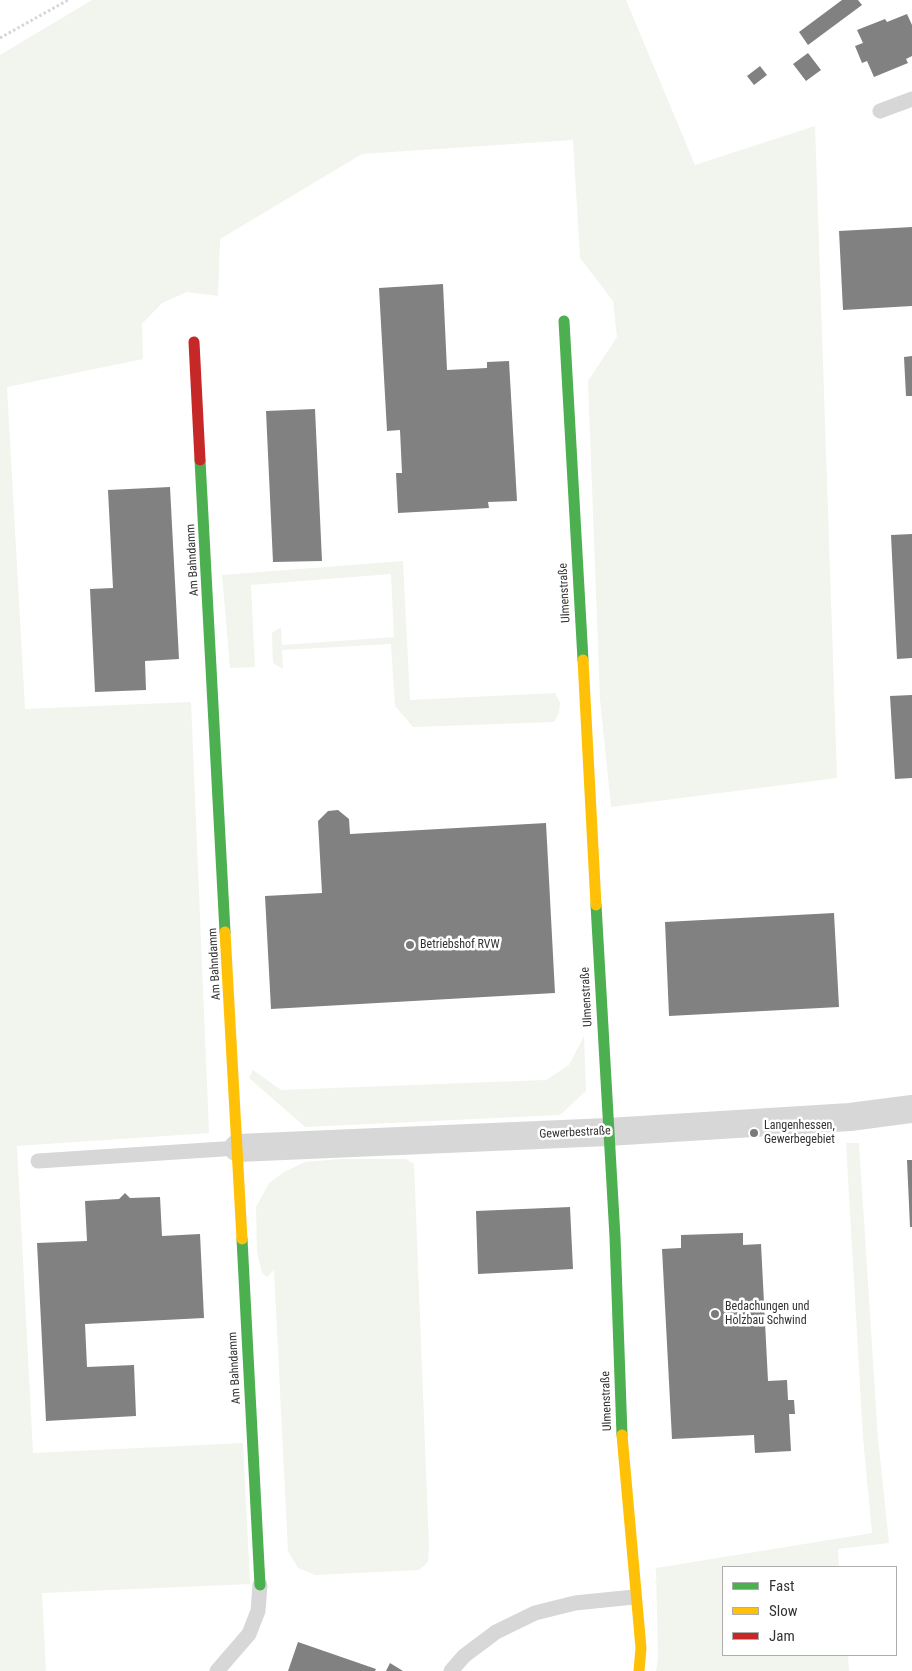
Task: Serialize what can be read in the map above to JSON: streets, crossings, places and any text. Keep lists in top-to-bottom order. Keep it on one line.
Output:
{"streets":{"street":["Am Bahndamm","Ulmenstraße","Gewerbestraße"]},"crossings":[["Am Bahndamm","Gewerbestraße"],["Ulmenstraße","Gewerbestraße"]],"places":["Betriebshof RVW","Langenhessen, Gewerbegebiet","Bedachungen und Holzbau Schwind"],"legend":["Fast","Slow","Jam"]}
